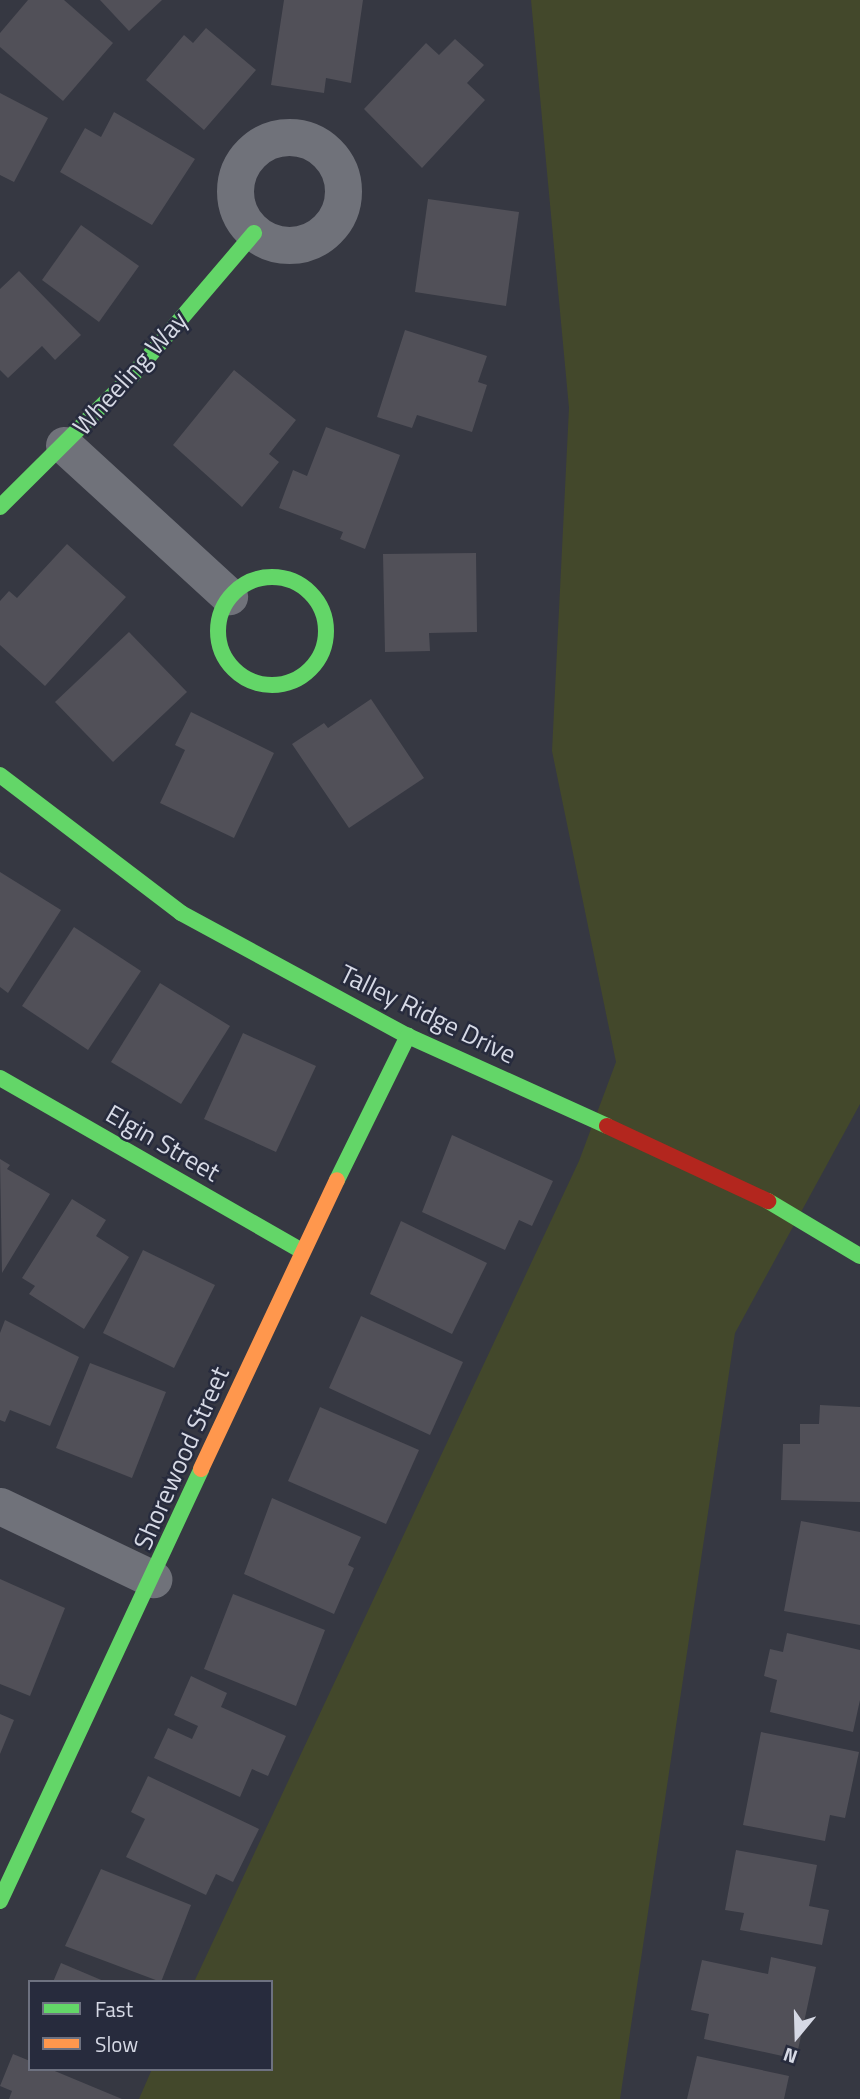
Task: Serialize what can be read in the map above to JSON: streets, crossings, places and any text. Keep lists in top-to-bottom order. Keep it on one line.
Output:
{"streets":{"street":["Wheeling Way","Talley Ridge Drive","Elgin Street","Shorewood Street"]},"crossings":[["Talley Ridge Drive","Shorewood Street"],["Elgin Street","Shorewood Street"]],"legend":["Fast","Slow"],"north":"bottom"}
